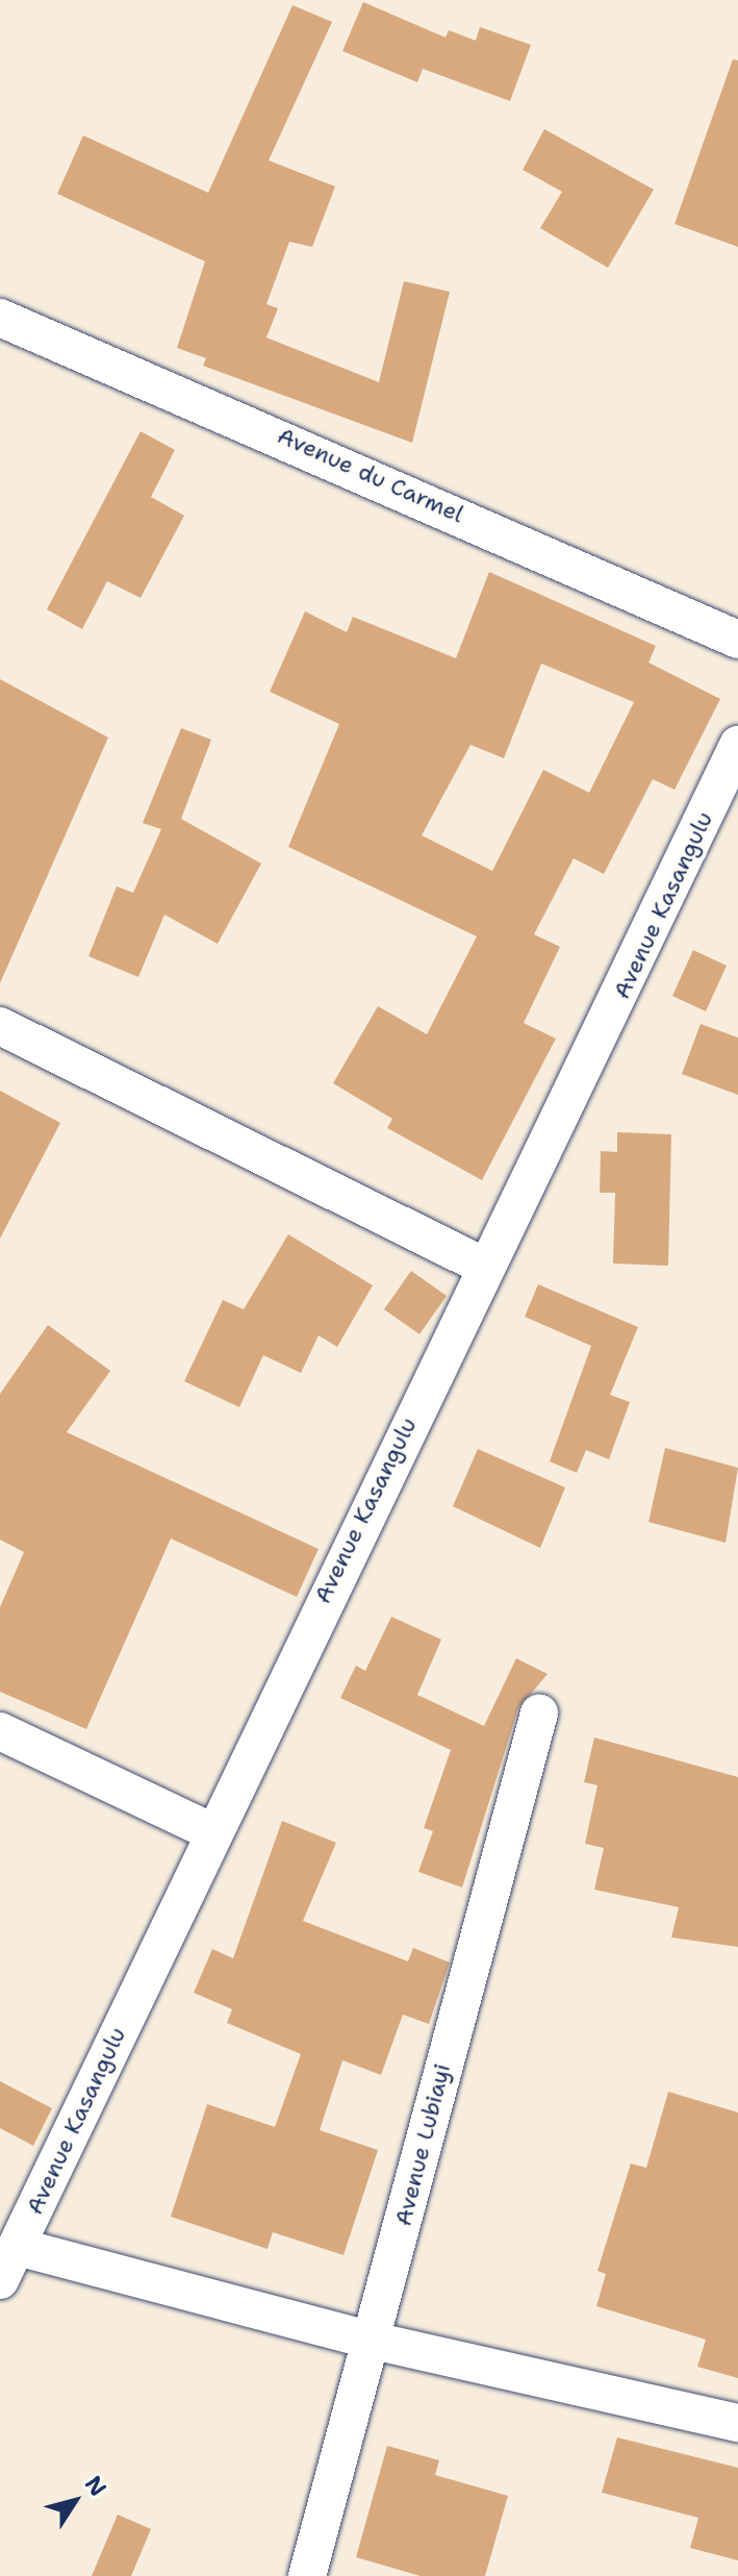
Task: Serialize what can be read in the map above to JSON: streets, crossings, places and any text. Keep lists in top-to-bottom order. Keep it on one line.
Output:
{"streets":{"street":["Avenue du Carmel","Avenue Kasangulu","Avenue Lubiayi"]},"north":"top right"}
